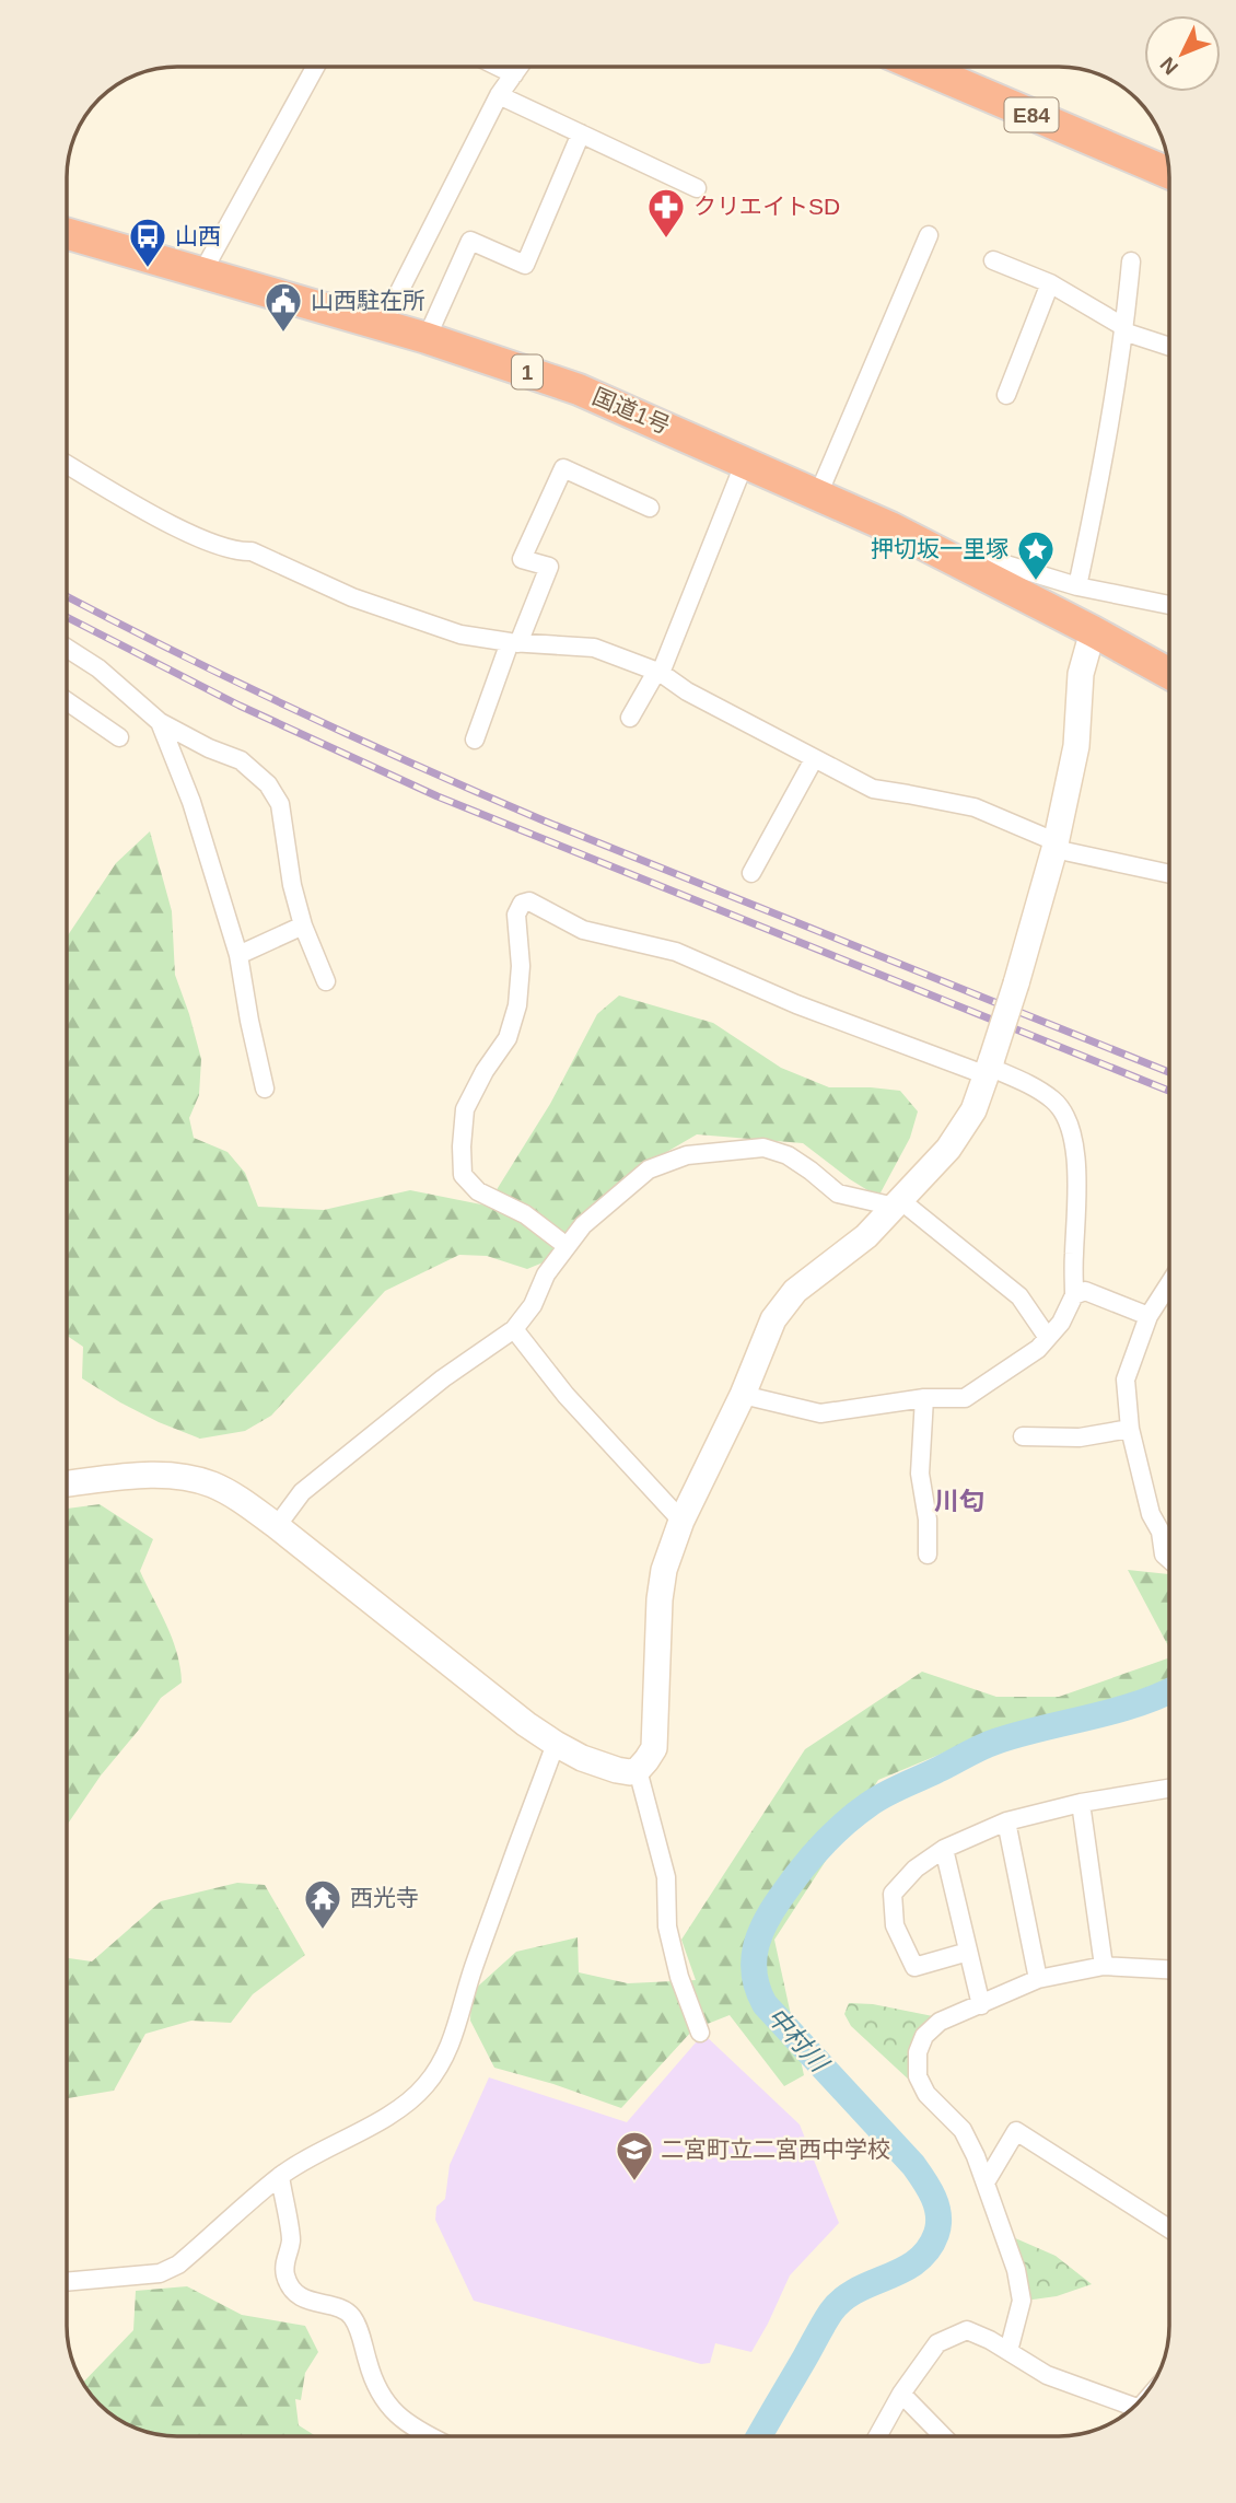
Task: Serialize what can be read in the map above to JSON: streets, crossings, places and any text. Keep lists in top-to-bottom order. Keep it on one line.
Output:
{"streets":{"highway":["E84","1","国道1号"]},"districts":["川匂"],"water":["中村川"],"places":{"pharmacy":["クリエイトSD"],"bus stop":["山西"],"public building":["山西駐在所"],"place":["押切坂一里塚"],"temple":["西光寺"],"school or university":["二宮町立二宮西中学校"]},"north":"bottom left"}
